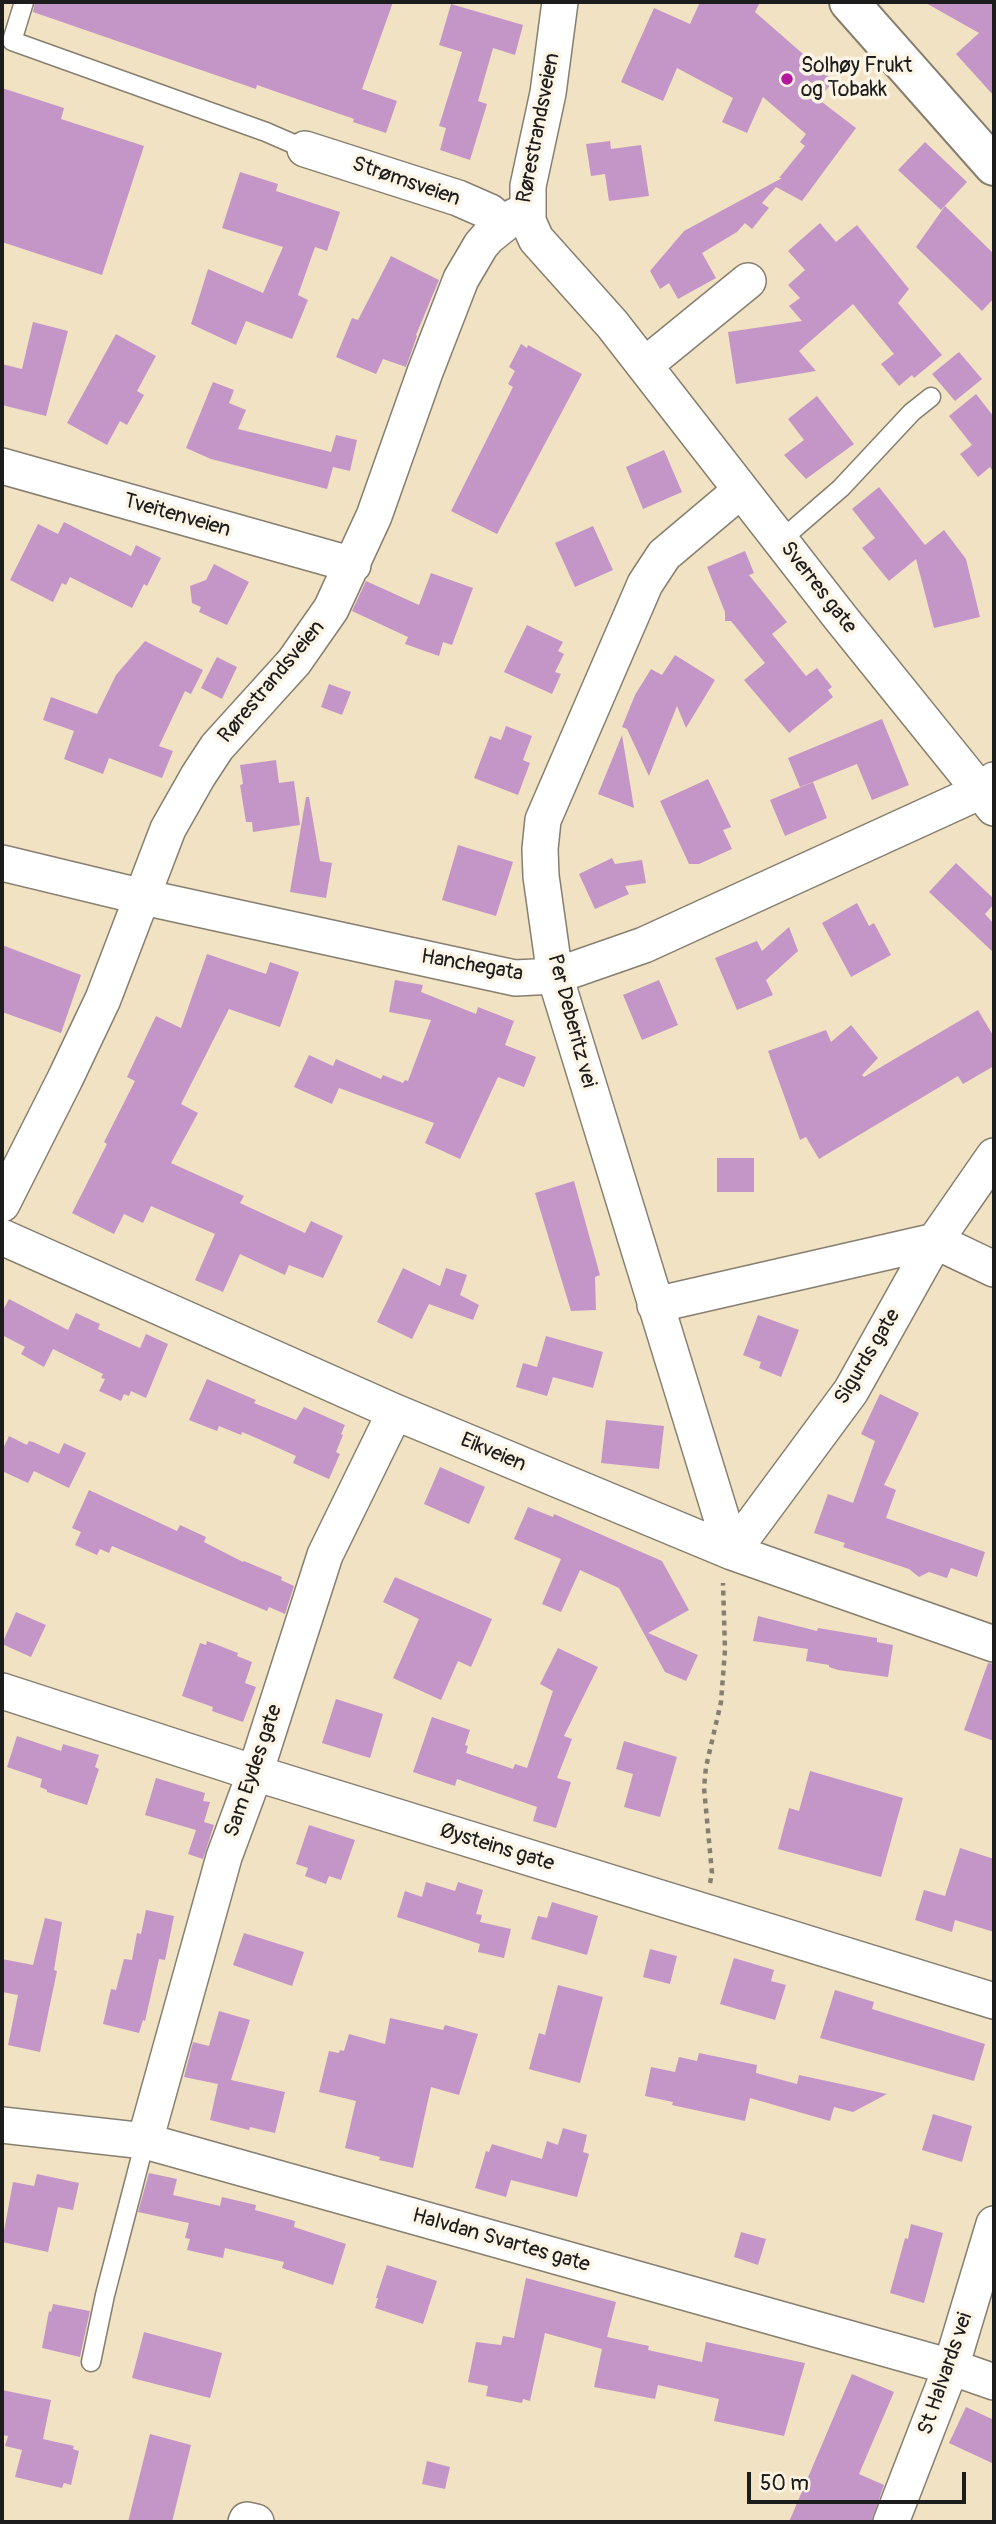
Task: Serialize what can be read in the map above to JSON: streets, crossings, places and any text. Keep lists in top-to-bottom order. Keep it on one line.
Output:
{"streets":{"street":["Rørestrandsveien","Strømsveien","Tveitenveien","Sverres gate","Hanchegata","Per Deberitz vei","Sigurds gate","Eikveien","Sam Eydes gate","Øysteins gate","Halvdan Svartes gate","St Halvards vei"]},"crossings":[["Rørestrandsveien","Strømsveien"],["Rørestrandsveien","Tveitenveien"],["Rørestrandsveien","Sverres gate"],["Rørestrandsveien","Hanchegata"],["Strømsveien","Sverres gate"],["Sverres gate","Hanchegata"],["Sverres gate","Per Deberitz vei"],["Hanchegata","Per Deberitz vei"],["Per Deberitz vei","Sigurds gate"],["Per Deberitz vei","Eikveien"],["Sigurds gate","Eikveien"],["Eikveien","Sam Eydes gate"],["Sam Eydes gate","Øysteins gate"],["Sam Eydes gate","Halvdan Svartes gate"],["Halvdan Svartes gate","St Halvards vei"]],"places":["Solhøy Frukt og Tobakk"],"scale_bar":"50 m"}
